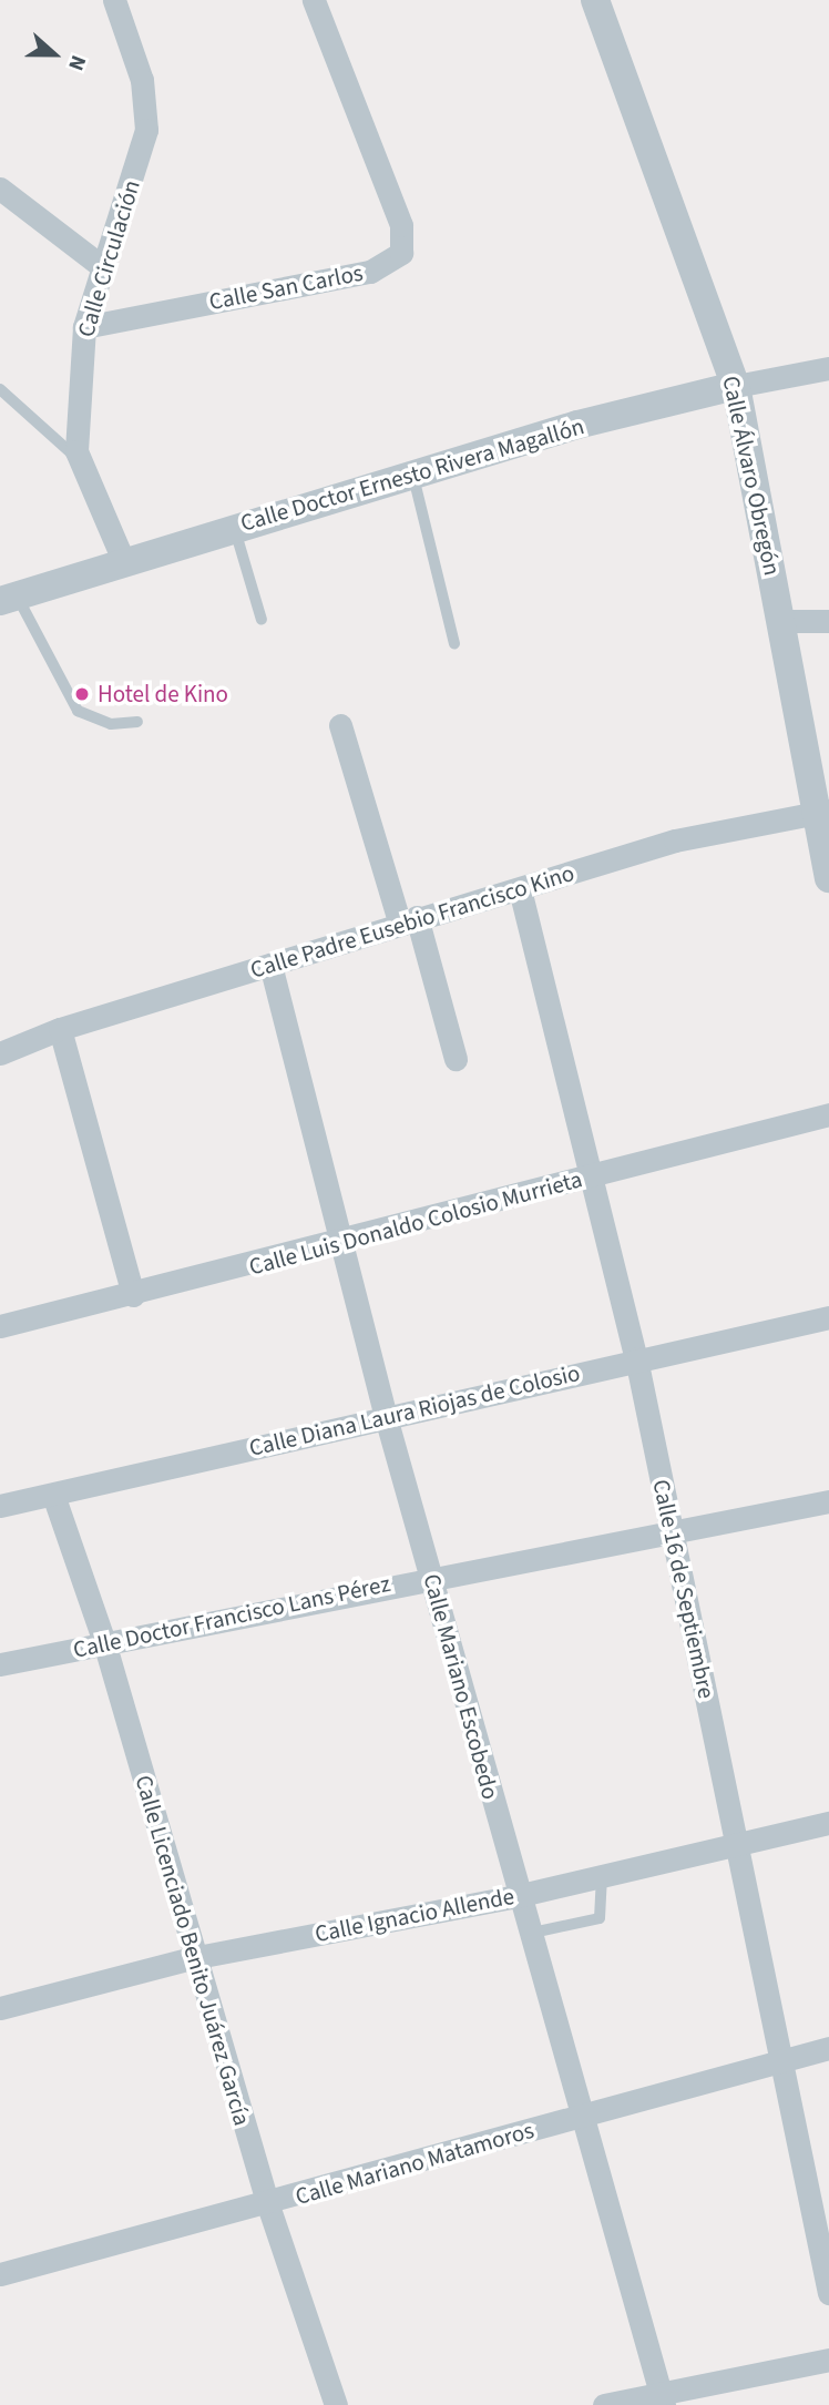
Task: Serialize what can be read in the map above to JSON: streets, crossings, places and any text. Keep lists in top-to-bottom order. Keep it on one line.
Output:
{"streets":{"street":["Calle Circulación","Calle San Carlos","Calle Doctor Ernesto Rivera Magallón","Calle Álvaro Obregón","Calle Padre Eusebio Francisco Kino","Calle Luis Donaldo Colosio Murrieta","Calle Diana Laura Riojas de Colosio","Calle 16 de Septiembre","Calle Doctor Francisco Lans Pérez","Calle Mariano Escobedo","Calle Ignacio Allende","Calle Licenciado Benito Juárez García","Calle Mariano Matamoros"]},"crossings":[["Calle Circulación","Calle San Carlos"],["Calle Circulación","Calle Doctor Ernesto Rivera Magallón"],["Calle Doctor Ernesto Rivera Magallón","Calle Álvaro Obregón"],["Calle Álvaro Obregón","Calle Padre Eusebio Francisco Kino"],["Calle Padre Eusebio Francisco Kino","Calle 16 de Septiembre"],["Calle Padre Eusebio Francisco Kino","Calle Mariano Escobedo"],["Calle Luis Donaldo Colosio Murrieta","Calle 16 de Septiembre"],["Calle Luis Donaldo Colosio Murrieta","Calle Mariano Escobedo"],["Calle Diana Laura Riojas de Colosio","Calle 16 de Septiembre"],["Calle Diana Laura Riojas de Colosio","Calle Mariano Escobedo"],["Calle Diana Laura Riojas de Colosio","Calle Licenciado Benito Juárez García"],["Calle 16 de Septiembre","Calle Doctor Francisco Lans Pérez"],["Calle 16 de Septiembre","Calle Ignacio Allende"],["Calle 16 de Septiembre","Calle Mariano Matamoros"],["Calle Doctor Francisco Lans Pérez","Calle Mariano Escobedo"],["Calle Doctor Francisco Lans Pérez","Calle Licenciado Benito Juárez García"],["Calle Mariano Escobedo","Calle Ignacio Allende"],["Calle Mariano Escobedo","Calle Mariano Matamoros"],["Calle Ignacio Allende","Calle Licenciado Benito Juárez García"],["Calle Licenciado Benito Juárez García","Calle Mariano Matamoros"]],"places":["Hotel de Kino"],"north":"right"}
